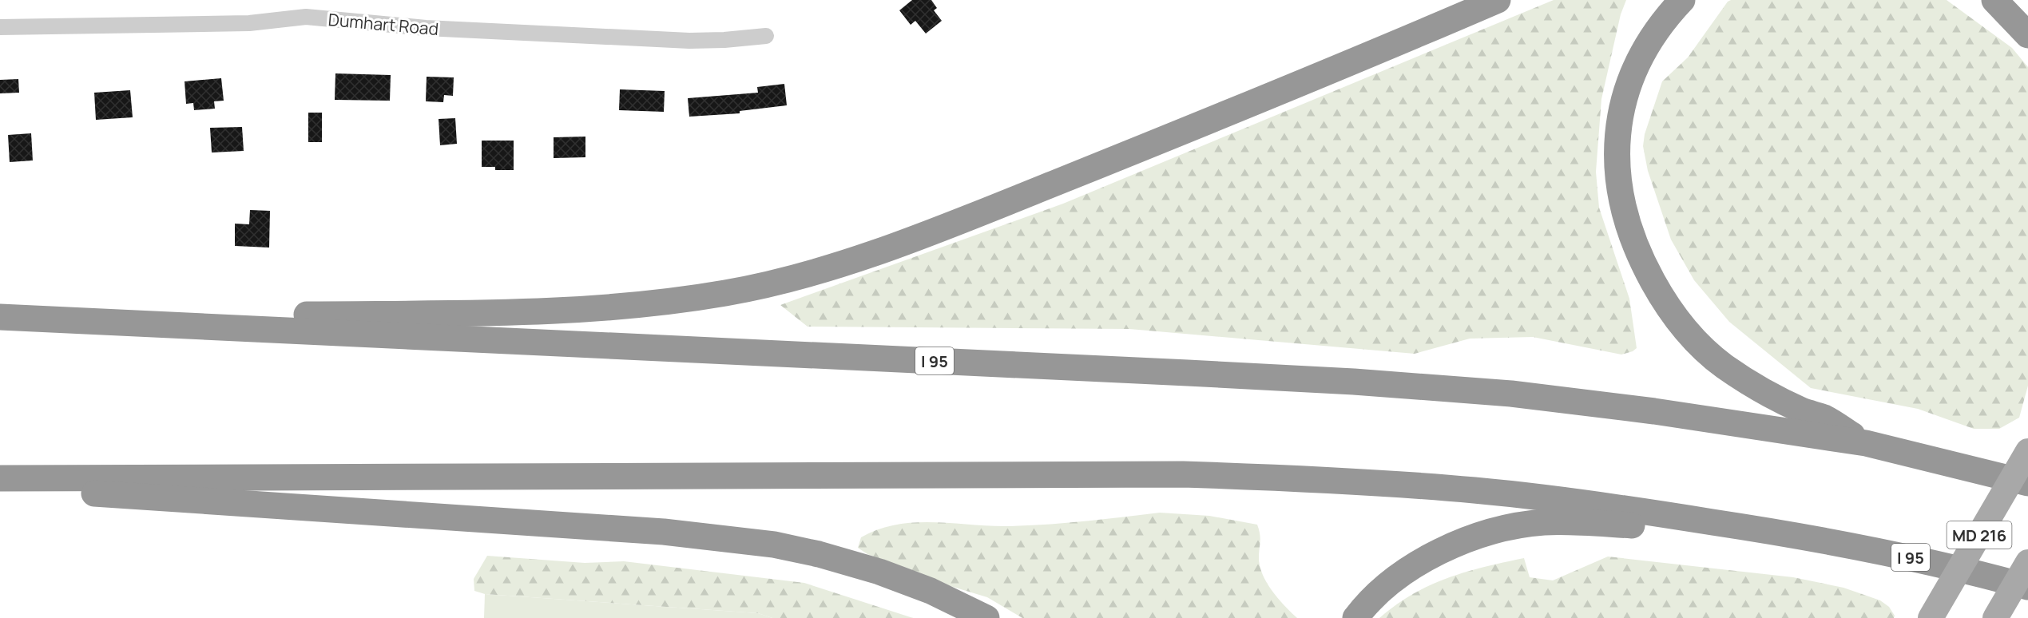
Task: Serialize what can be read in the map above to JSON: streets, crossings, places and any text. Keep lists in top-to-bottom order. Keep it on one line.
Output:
{"streets":{"highway":["I 95"],"main road":["MD 216"],"street":["Dumhart Road"]}}
